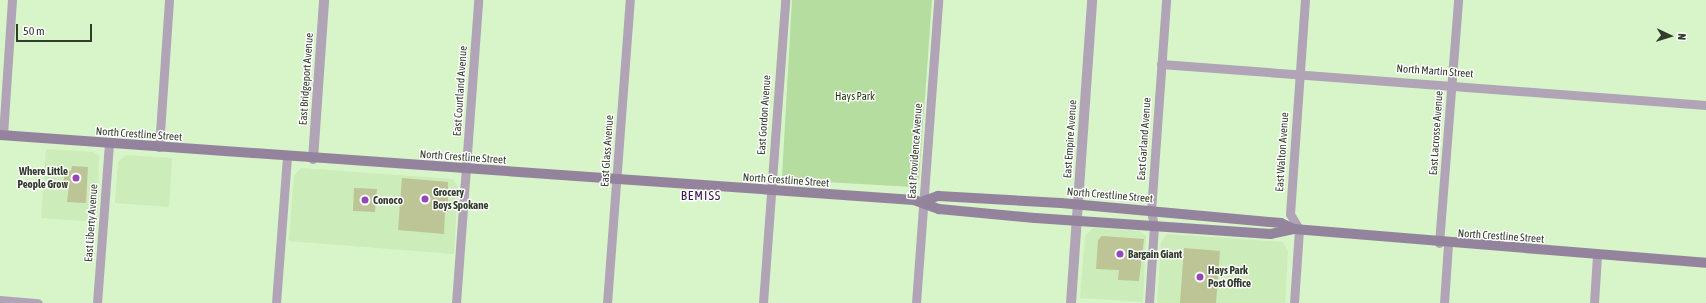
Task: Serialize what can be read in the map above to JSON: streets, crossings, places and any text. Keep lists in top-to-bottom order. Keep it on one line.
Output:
{"streets":{"main road":["North Crestline Street"],"street":["North Martin Street","East Bridgeport Avenue","East Courtland Avenue","East Gordon Avenue","East Lacrosse Avenue","East Empire Avenue","East Garland Avenue","East Glass Avenue","East Providence Avenue","East Walton Avenue","East Liberty Avenue"]},"crossings":[["North Martin Street","East Lacrosse Avenue"],["North Martin Street","East Garland Avenue"],["North Martin Street","East Walton Avenue"],["East Bridgeport Avenue","North Crestline Street"],["East Courtland Avenue","North Crestline Street"],["East Gordon Avenue","North Crestline Street"],["East Lacrosse Avenue","North Crestline Street"],["North Crestline Street","East Empire Avenue"],["North Crestline Street","East Garland Avenue"],["North Crestline Street","East Glass Avenue"],["North Crestline Street","East Providence Avenue"],["North Crestline Street","East Walton Avenue"],["North Crestline Street","East Liberty Avenue"]],"districts":["BEMISS"],"parks":["Hays Park"],"places":["Where Little People Grow","Grocery Boys Spokane","Conoco","Bargain Giant","Hays Park Post Office"],"scale_bar":"50 m","north":"right"}
